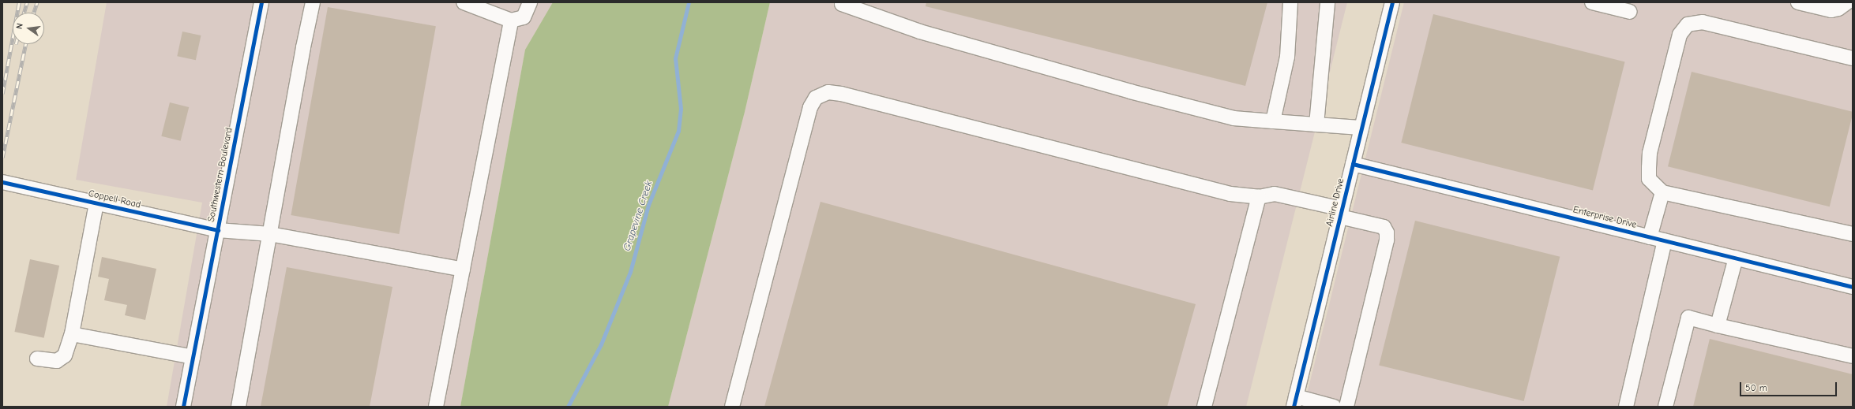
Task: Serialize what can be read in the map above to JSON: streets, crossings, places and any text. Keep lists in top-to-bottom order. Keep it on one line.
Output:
{"streets":{"street":["Southwestern Boulevard","Coppell Road","Airline Drive","Enterprise Drive"]},"crossings":[["Southwestern Boulevard","Coppell Road"],["Airline Drive","Enterprise Drive"]],"water":["Grapevine Creek"],"scale_bar":"50 m","north":"left"}
